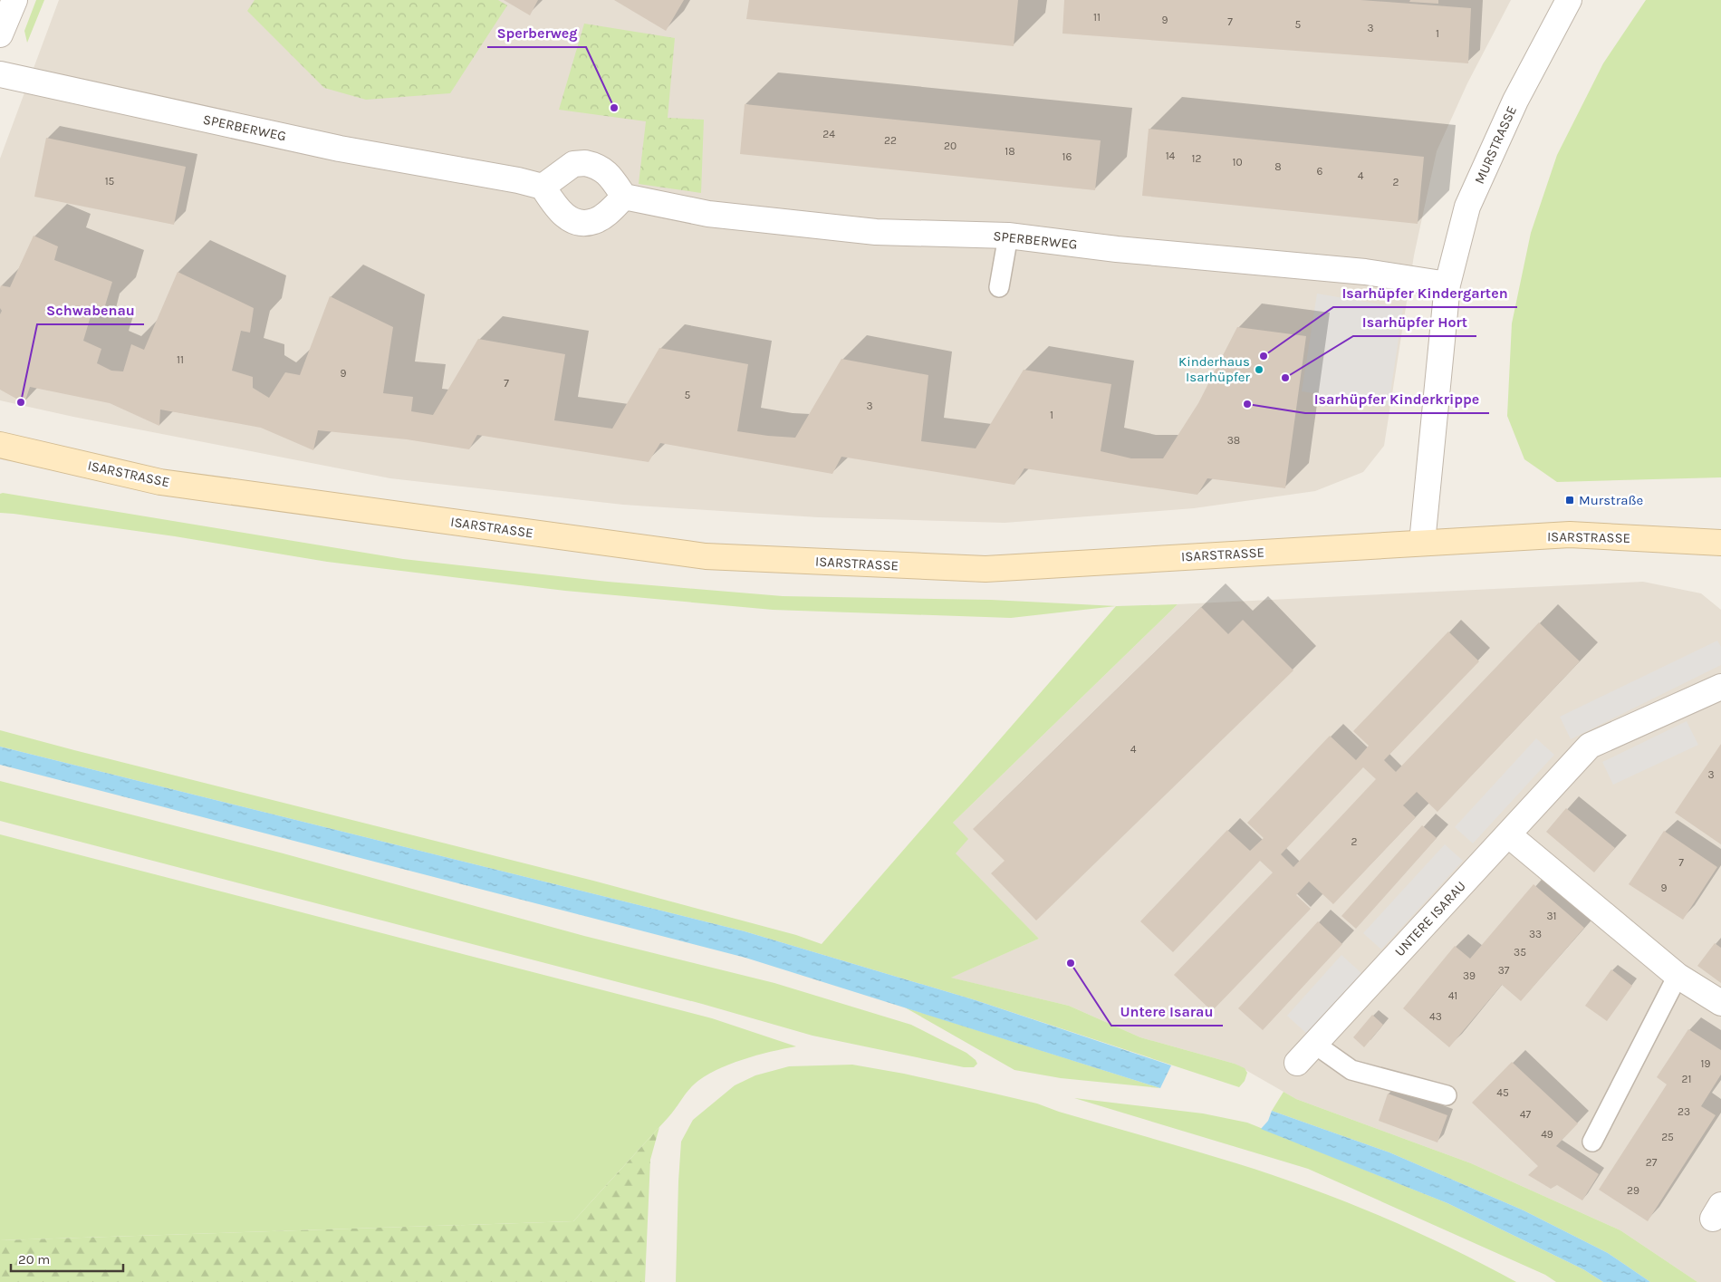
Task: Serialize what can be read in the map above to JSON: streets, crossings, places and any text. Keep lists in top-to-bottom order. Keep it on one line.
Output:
{"streets":{"main road":["ISARSTRASSE"],"street":["SPERBERWEG","MURSTRASSE","UNTERE ISARAU"]},"crossings":[["SPERBERWEG","MURSTRASSE"],["MURSTRASSE","ISARSTRASSE"]],"places":{"other":["Sperberweg","Isarhüpfer Kindergarten","Kinderhaus Isarhüpfer","Isarhüpfer Hort","Schwabenau","Isarhüpfer Kinderkrippe","Untere Isarau"],"transit":["Murstraße"]},"house_numbers":["11","9","7","5","3","1","24","22","20","18","14","16","12","10","8","6","4","15","2","11","9","7","5","3","1","38","4","3","2","7","9","31","33","35","37","39","41","43","19","21","45","23","47","49","25","27","29"],"scale_bar":"20 m"}
